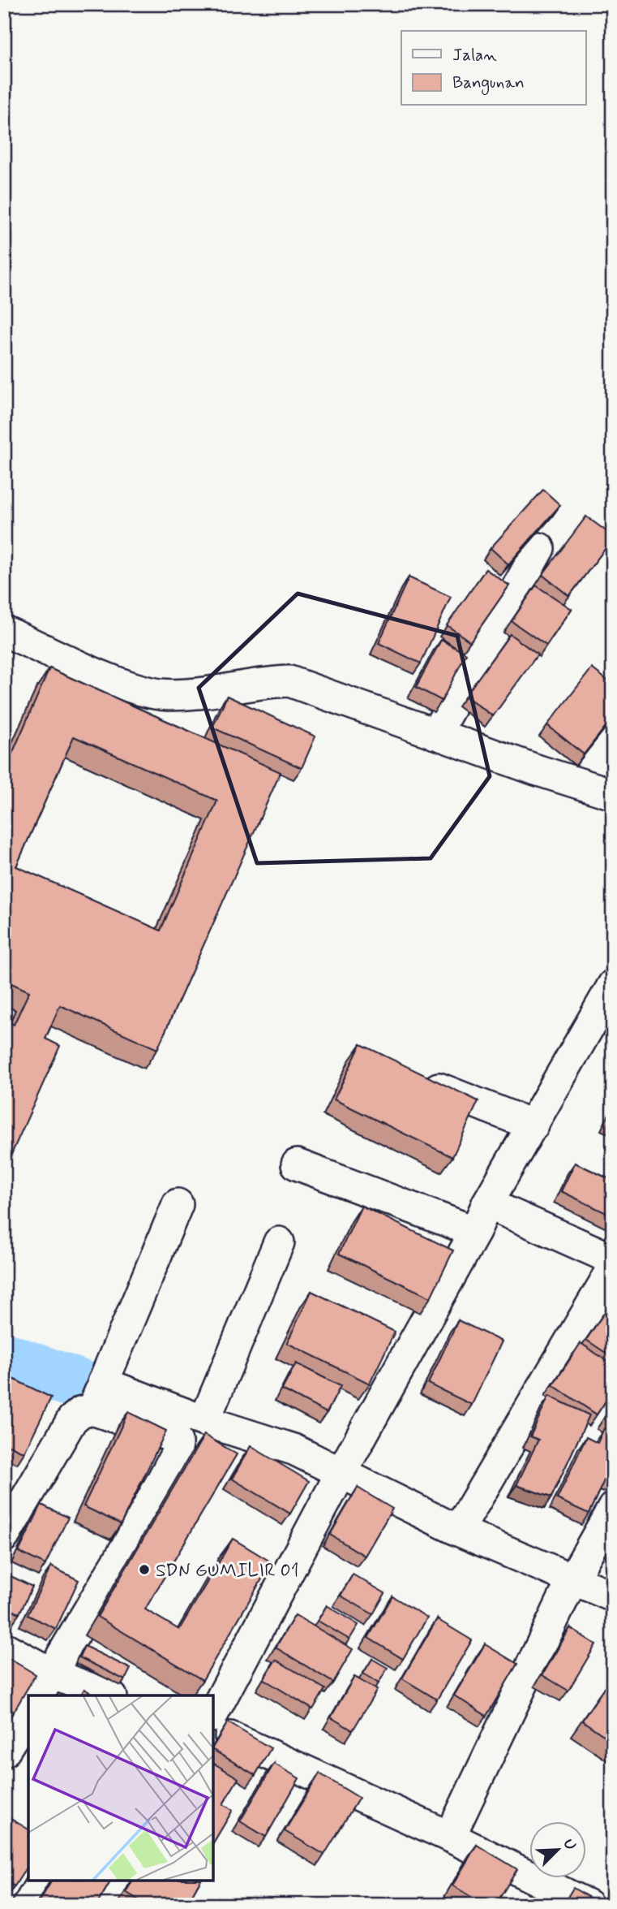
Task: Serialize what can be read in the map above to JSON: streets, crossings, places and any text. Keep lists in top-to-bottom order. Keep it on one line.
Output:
{"places":["SDN GUMILIR 01"],"legend":["Jalan","Bangunan"],"north":"top right"}
